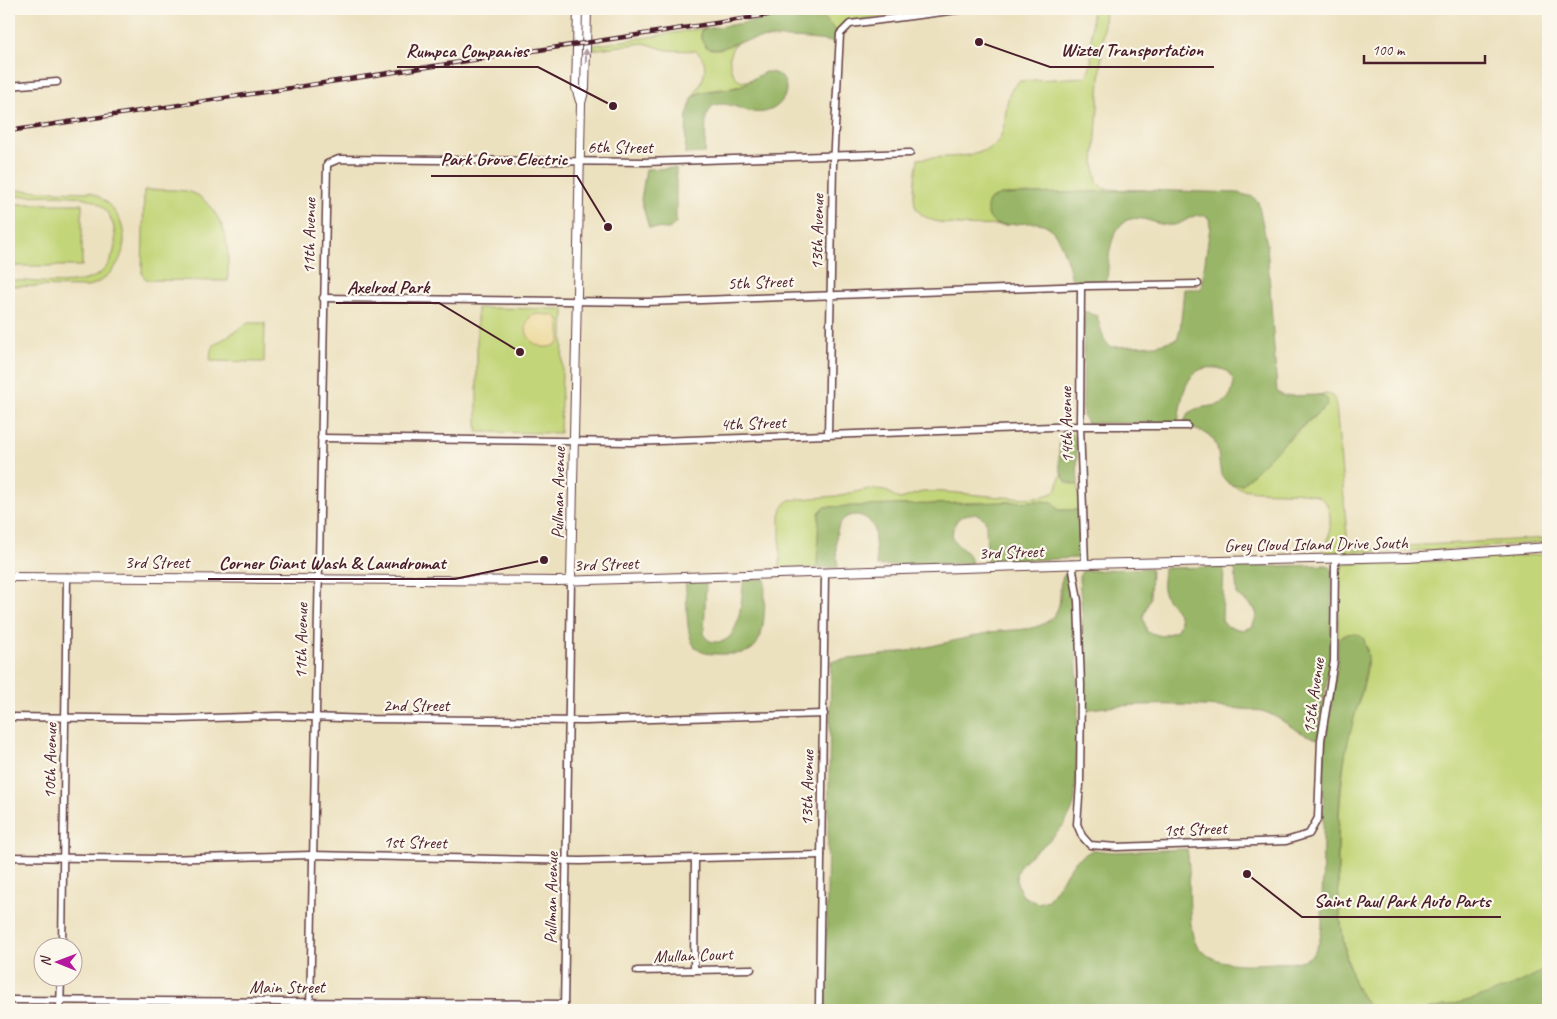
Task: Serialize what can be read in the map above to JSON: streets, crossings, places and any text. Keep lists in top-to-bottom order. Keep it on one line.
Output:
{"streets":{"street":["6th Street","13th Avenue","11th Avenue","5th Street","4th Street","14th Avenue","Pullman Avenue","Grey Cloud Island Drive South","3rd Street","15th Avenue","2nd Street","10th Avenue","1st Street","Mullan Court","Main Street"]},"crossings":[["6th Street","13th Avenue"],["6th Street","11th Avenue"],["6th Street","Pullman Avenue"],["13th Avenue","5th Street"],["13th Avenue","4th Street"],["13th Avenue","3rd Street"],["13th Avenue","2nd Street"],["13th Avenue","1st Street"],["11th Avenue","5th Street"],["11th Avenue","4th Street"],["11th Avenue","3rd Street"],["11th Avenue","2nd Street"],["11th Avenue","1st Street"],["11th Avenue","Main Street"],["5th Street","14th Avenue"],["5th Street","Pullman Avenue"],["4th Street","14th Avenue"],["4th Street","Pullman Avenue"],["14th Avenue","Grey Cloud Island Drive South"],["14th Avenue","3rd Street"],["Pullman Avenue","3rd Street"],["Pullman Avenue","2nd Street"],["Pullman Avenue","1st Street"],["Pullman Avenue","Main Street"],["Grey Cloud Island Drive South","3rd Street"],["Grey Cloud Island Drive South","15th Avenue"],["3rd Street","10th Avenue"],["3rd Street","1st Street"],["15th Avenue","1st Street"],["2nd Street","10th Avenue"],["10th Avenue","1st Street"]],"places":["Wiztel Transportation","Rumpca Companies","Park Grove Electric","Axelrod Park","Corner Giant Wash & Laundromat","Saint Paul Park Auto Parts"],"scale_bar":"100 m","north":"left"}
